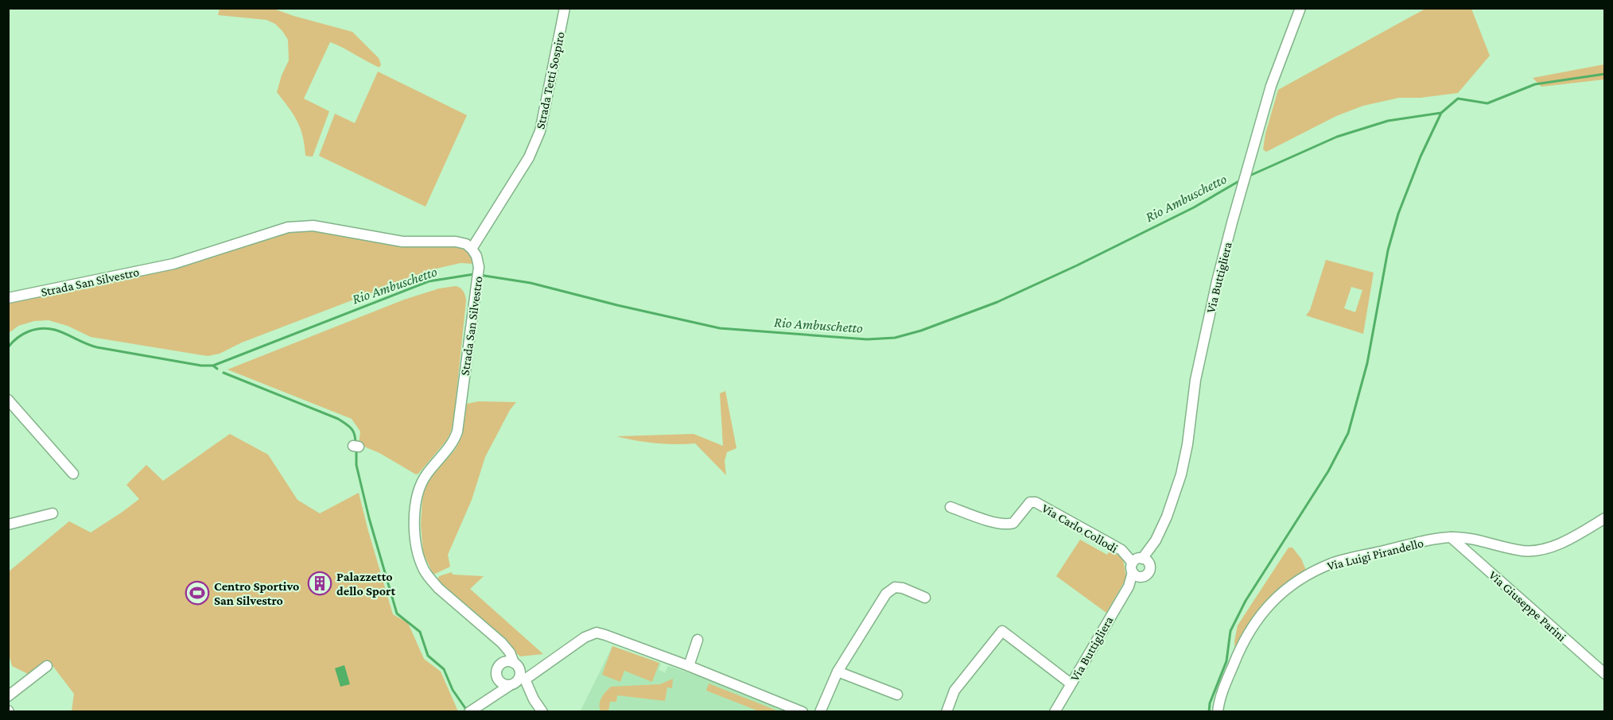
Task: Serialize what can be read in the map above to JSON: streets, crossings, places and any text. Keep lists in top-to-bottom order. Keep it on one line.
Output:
{"streets":{"street":["Strada Tetti Sospiro","Via Buttigliera","Strada San Silvestro","Via Carlo Collodi","Via Luigi Pirandello","Via Giuseppe Parini"]},"crossings":[["Strada Tetti Sospiro","Strada San Silvestro"],["Via Buttigliera","Via Carlo Collodi"],["Via Luigi Pirandello","Via Giuseppe Parini"]],"water":["Rio Ambuschetto"],"places":{"building":["Palazzetto dello Sport"],"sports":["Centro Sportivo San Silvestro"]}}
